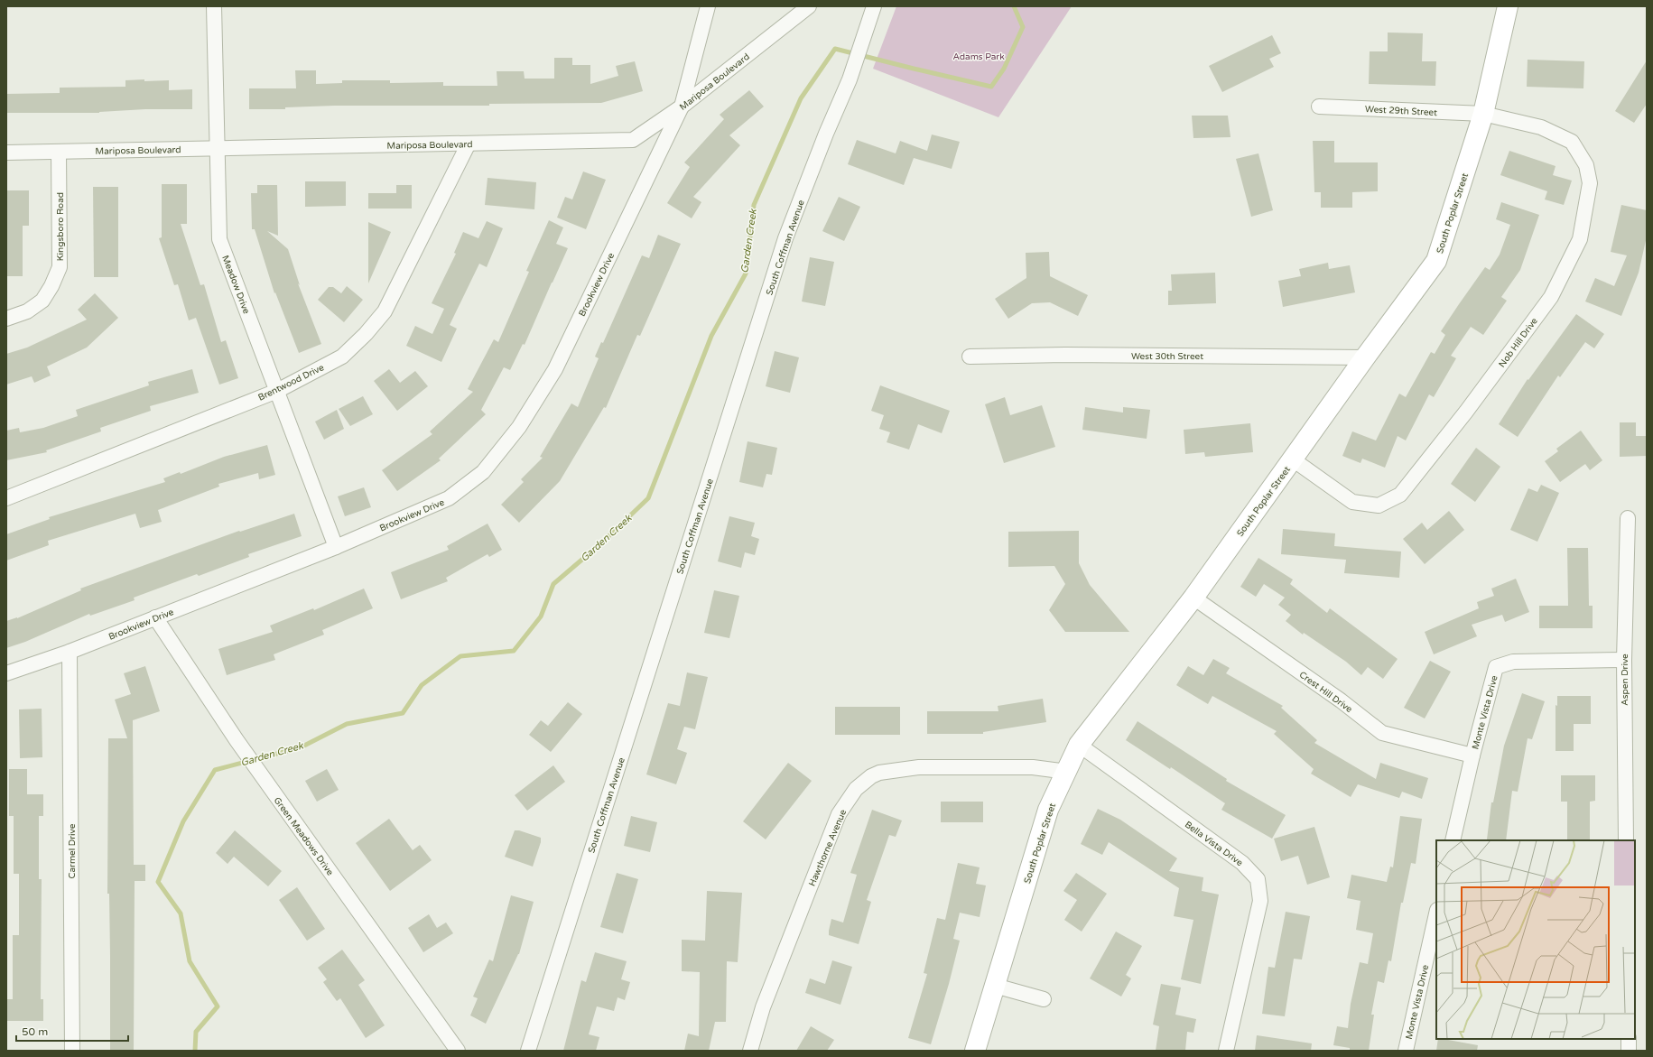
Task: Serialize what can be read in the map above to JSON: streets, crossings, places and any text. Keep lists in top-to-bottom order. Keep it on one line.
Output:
{"streets":{"main road":["South Poplar Street"],"street":["Mariposa Boulevard","West 29th Street","Kingsboro Road","South Coffman Avenue","Meadow Drive","Brookview Drive","Nob Hill Drive","West 30th Street","Brentwood Drive","Aspen Drive","Crest Hill Drive","Monte Vista Drive","Green Meadows Drive","Bella Vista Drive","Hawthorne Avenue","Carmel Drive"]},"crossings":[["Mariposa Boulevard","Kingsboro Road"],["Mariposa Boulevard","Meadow Drive"],["Mariposa Boulevard","Brookview Drive"],["Mariposa Boulevard","Brentwood Drive"],["West 29th Street","South Poplar Street"],["West 29th Street","Nob Hill Drive"],["South Poplar Street","Nob Hill Drive"],["South Poplar Street","West 30th Street"],["South Poplar Street","Crest Hill Drive"],["South Poplar Street","Bella Vista Drive"],["South Poplar Street","Hawthorne Avenue"],["Meadow Drive","Brookview Drive"],["Meadow Drive","Brentwood Drive"],["Brookview Drive","Green Meadows Drive"],["Brookview Drive","Carmel Drive"],["Aspen Drive","Monte Vista Drive"],["Crest Hill Drive","Monte Vista Drive"]],"water":["Garden Creek"],"parks":["Adams Park"],"scale_bar":"50 m"}
